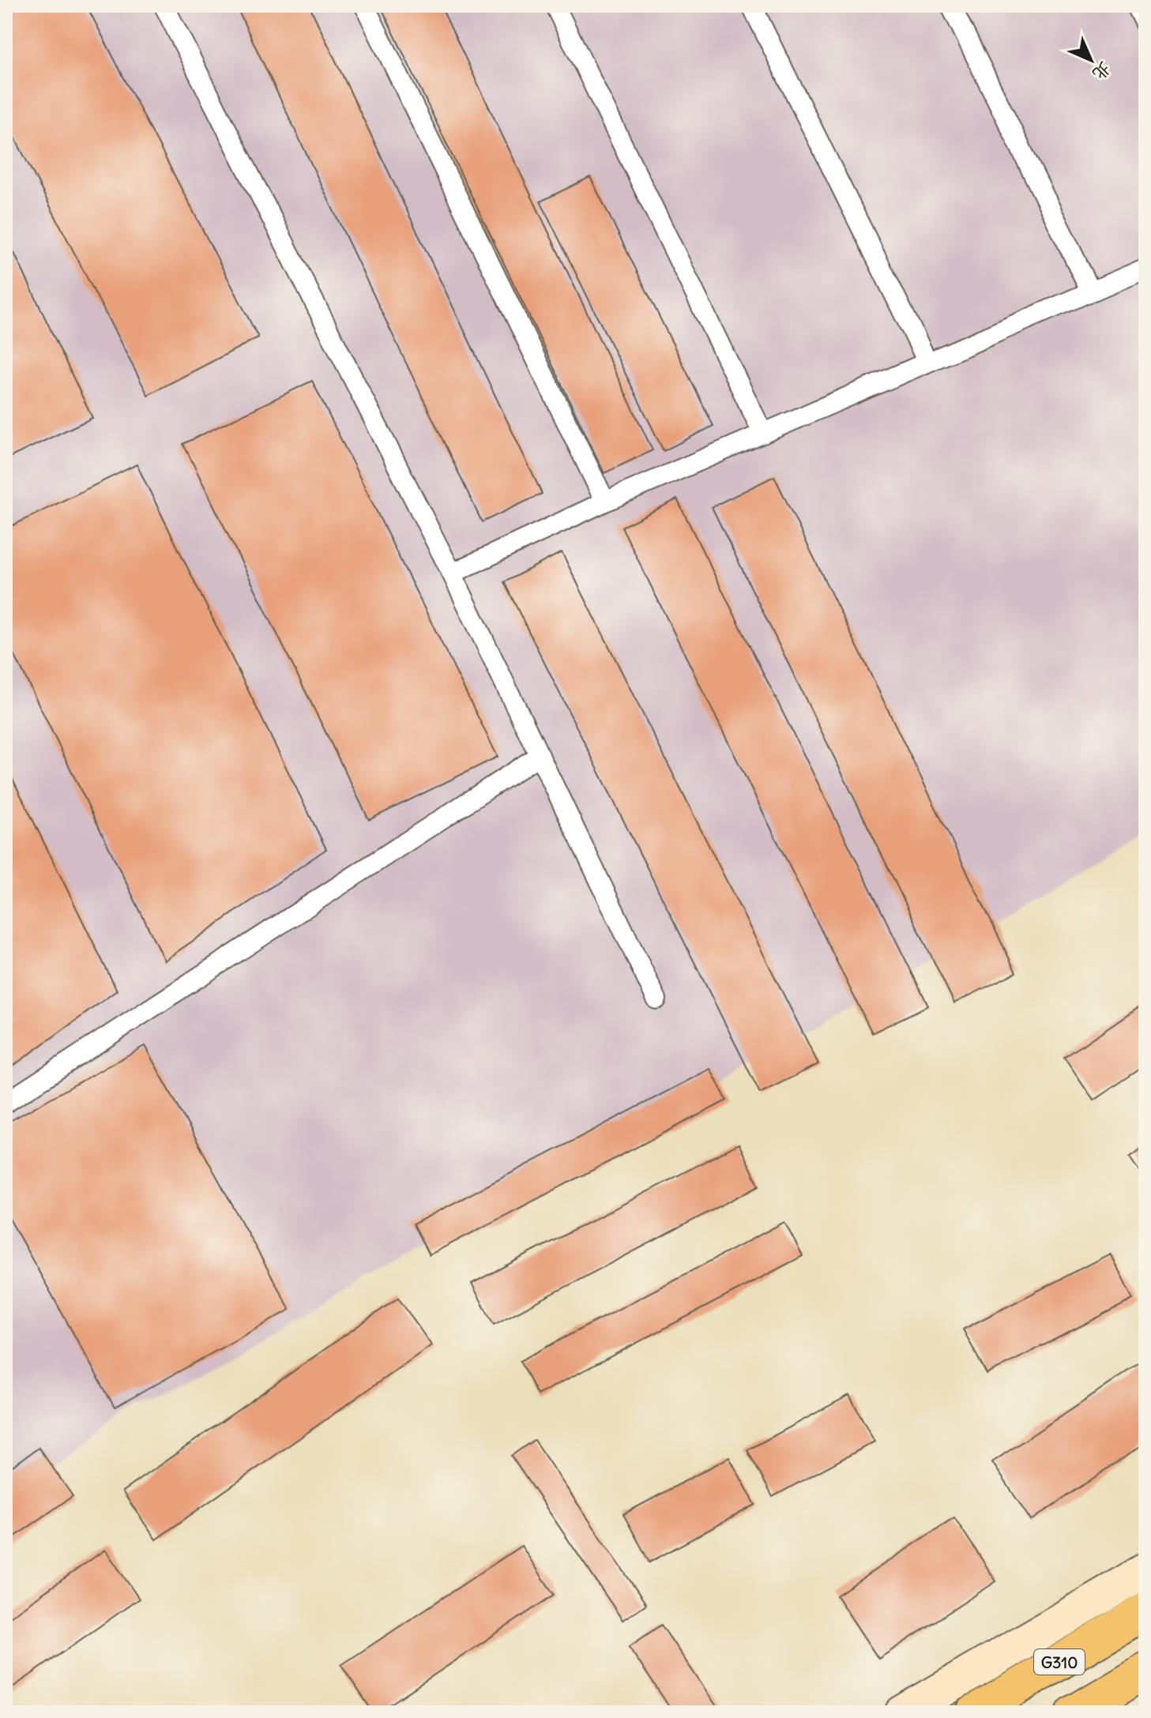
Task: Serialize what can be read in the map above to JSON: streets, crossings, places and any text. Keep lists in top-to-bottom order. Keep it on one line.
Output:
{"streets":{"highway":["G310"]},"north":"bottom right"}
